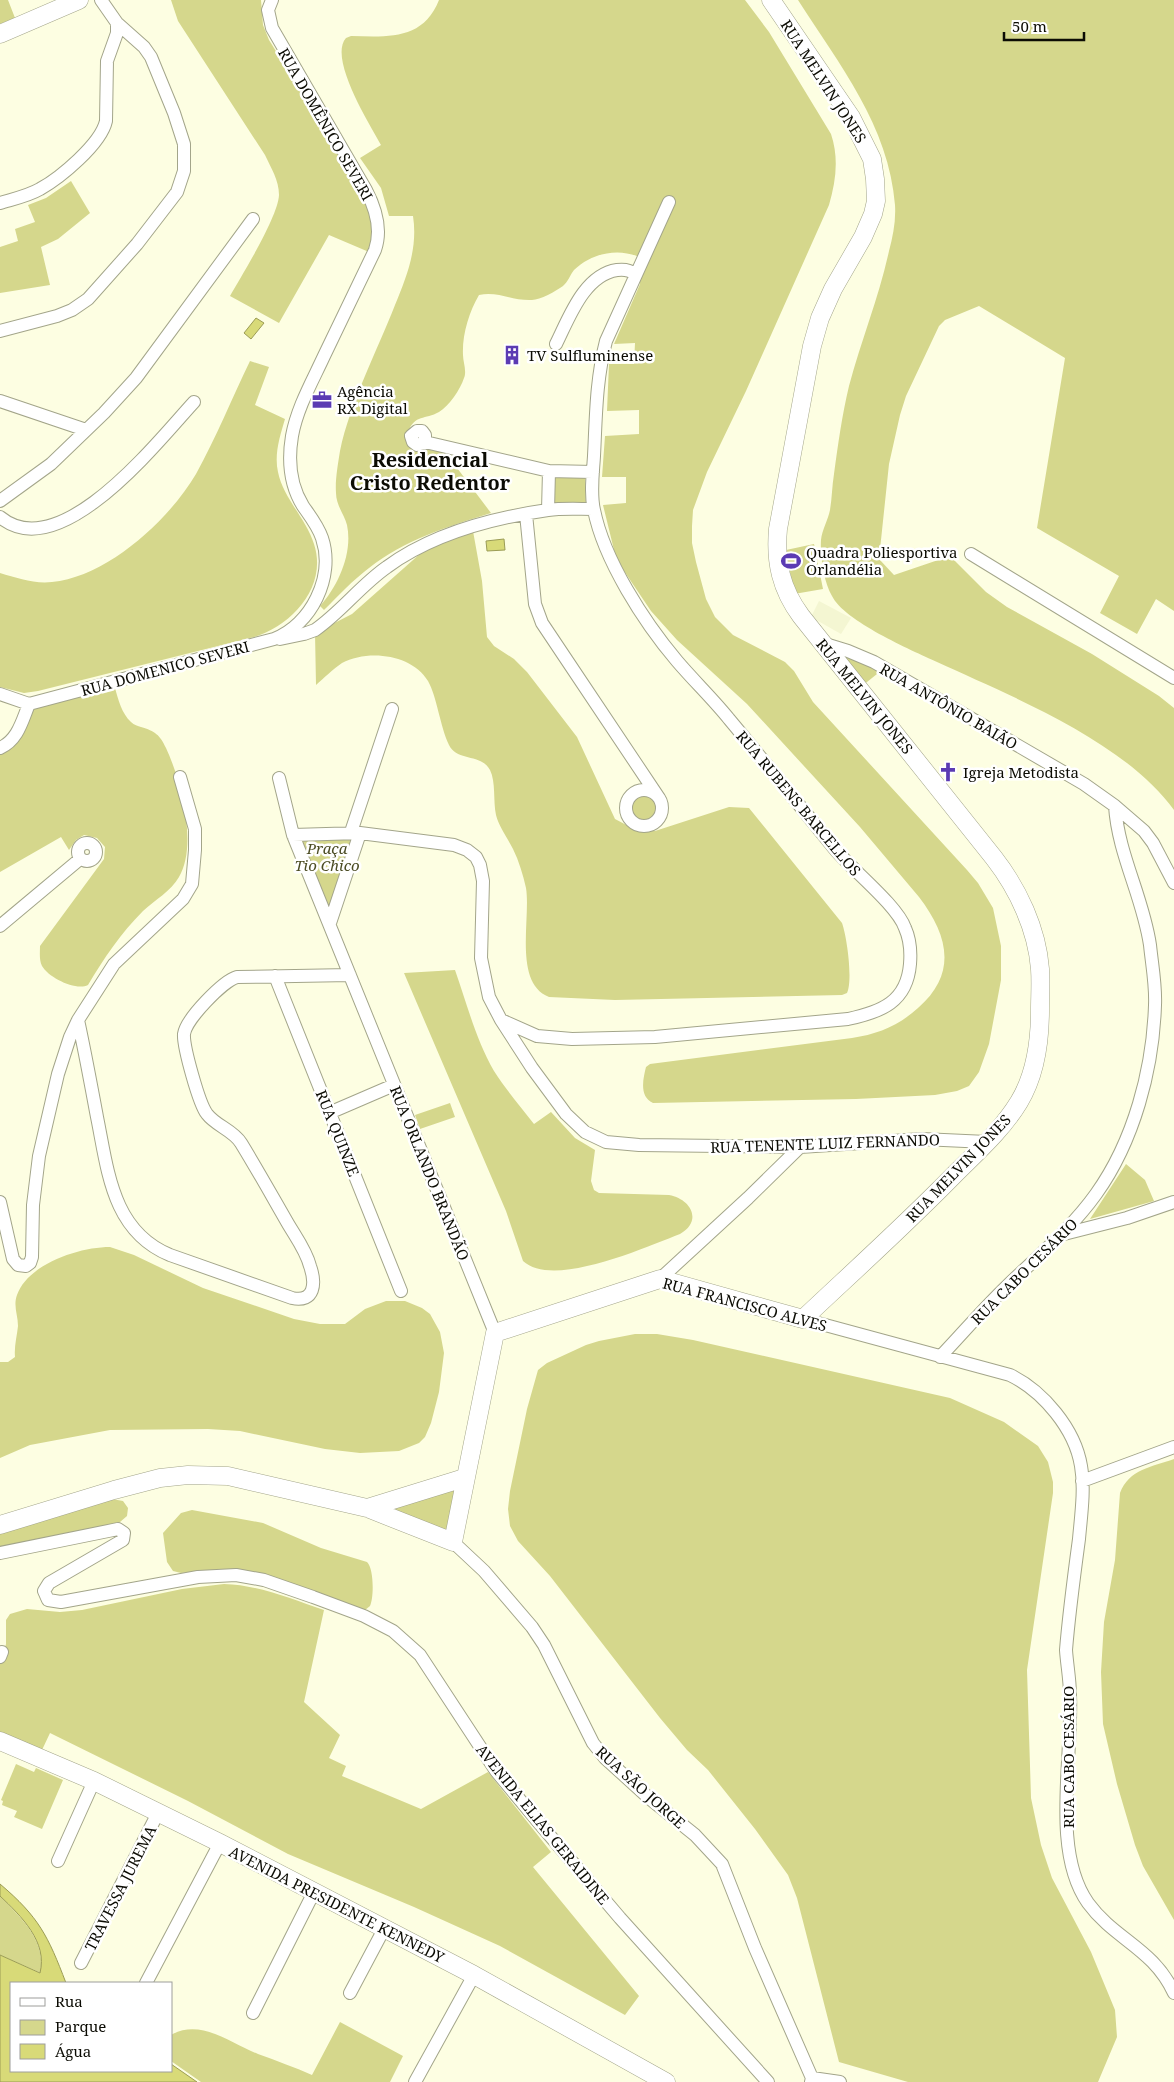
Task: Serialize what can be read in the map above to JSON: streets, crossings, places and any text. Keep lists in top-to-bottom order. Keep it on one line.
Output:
{"streets":{"street":["RUA MELVIN JONES","RUA DOMÊNICO SEVERI","RUA DOMENICO SEVERI","RUA ANTÔNIO BAIÃO","RUA RUBENS BARCELLOS","RUA QUINZE","RUA TENENTE LUIZ FERNANDO","RUA ORLANDO BRANDÃO","RUA CABO CESÁRIO","RUA FRANCISCO ALVES","RUA SÃO JORGE","AVENIDA ELIAS GERAIDINE","TRAVESSA JUREMA","AVENIDA PRESIDENTE KENNEDY"]},"crossings":[["RUA MELVIN JONES","RUA ANTÔNIO BAIÃO"],["RUA MELVIN JONES","RUA TENENTE LUIZ FERNANDO"],["RUA MELVIN JONES","RUA FRANCISCO ALVES"],["RUA DOMÊNICO SEVERI","RUA DOMENICO SEVERI"],["RUA ANTÔNIO BAIÃO","RUA CABO CESÁRIO"],["RUA RUBENS BARCELLOS","RUA TENENTE LUIZ FERNANDO"],["RUA ORLANDO BRANDÃO","RUA FRANCISCO ALVES"],["RUA CABO CESÁRIO","RUA FRANCISCO ALVES"],["TRAVESSA JUREMA","AVENIDA PRESIDENTE KENNEDY"]],"districts":["Residencial Cristo Redentor"],"parks":["Praça Tio Chico"],"places":{"building":["TV Sulfluminense"],"office":["Agência RX Digital"],"sports":["Quadra Poliesportiva Orlandélia"],"church":["Igreja Metodista"]},"legend":["Rua","Parque","Água"],"scale_bar":"50 m"}
